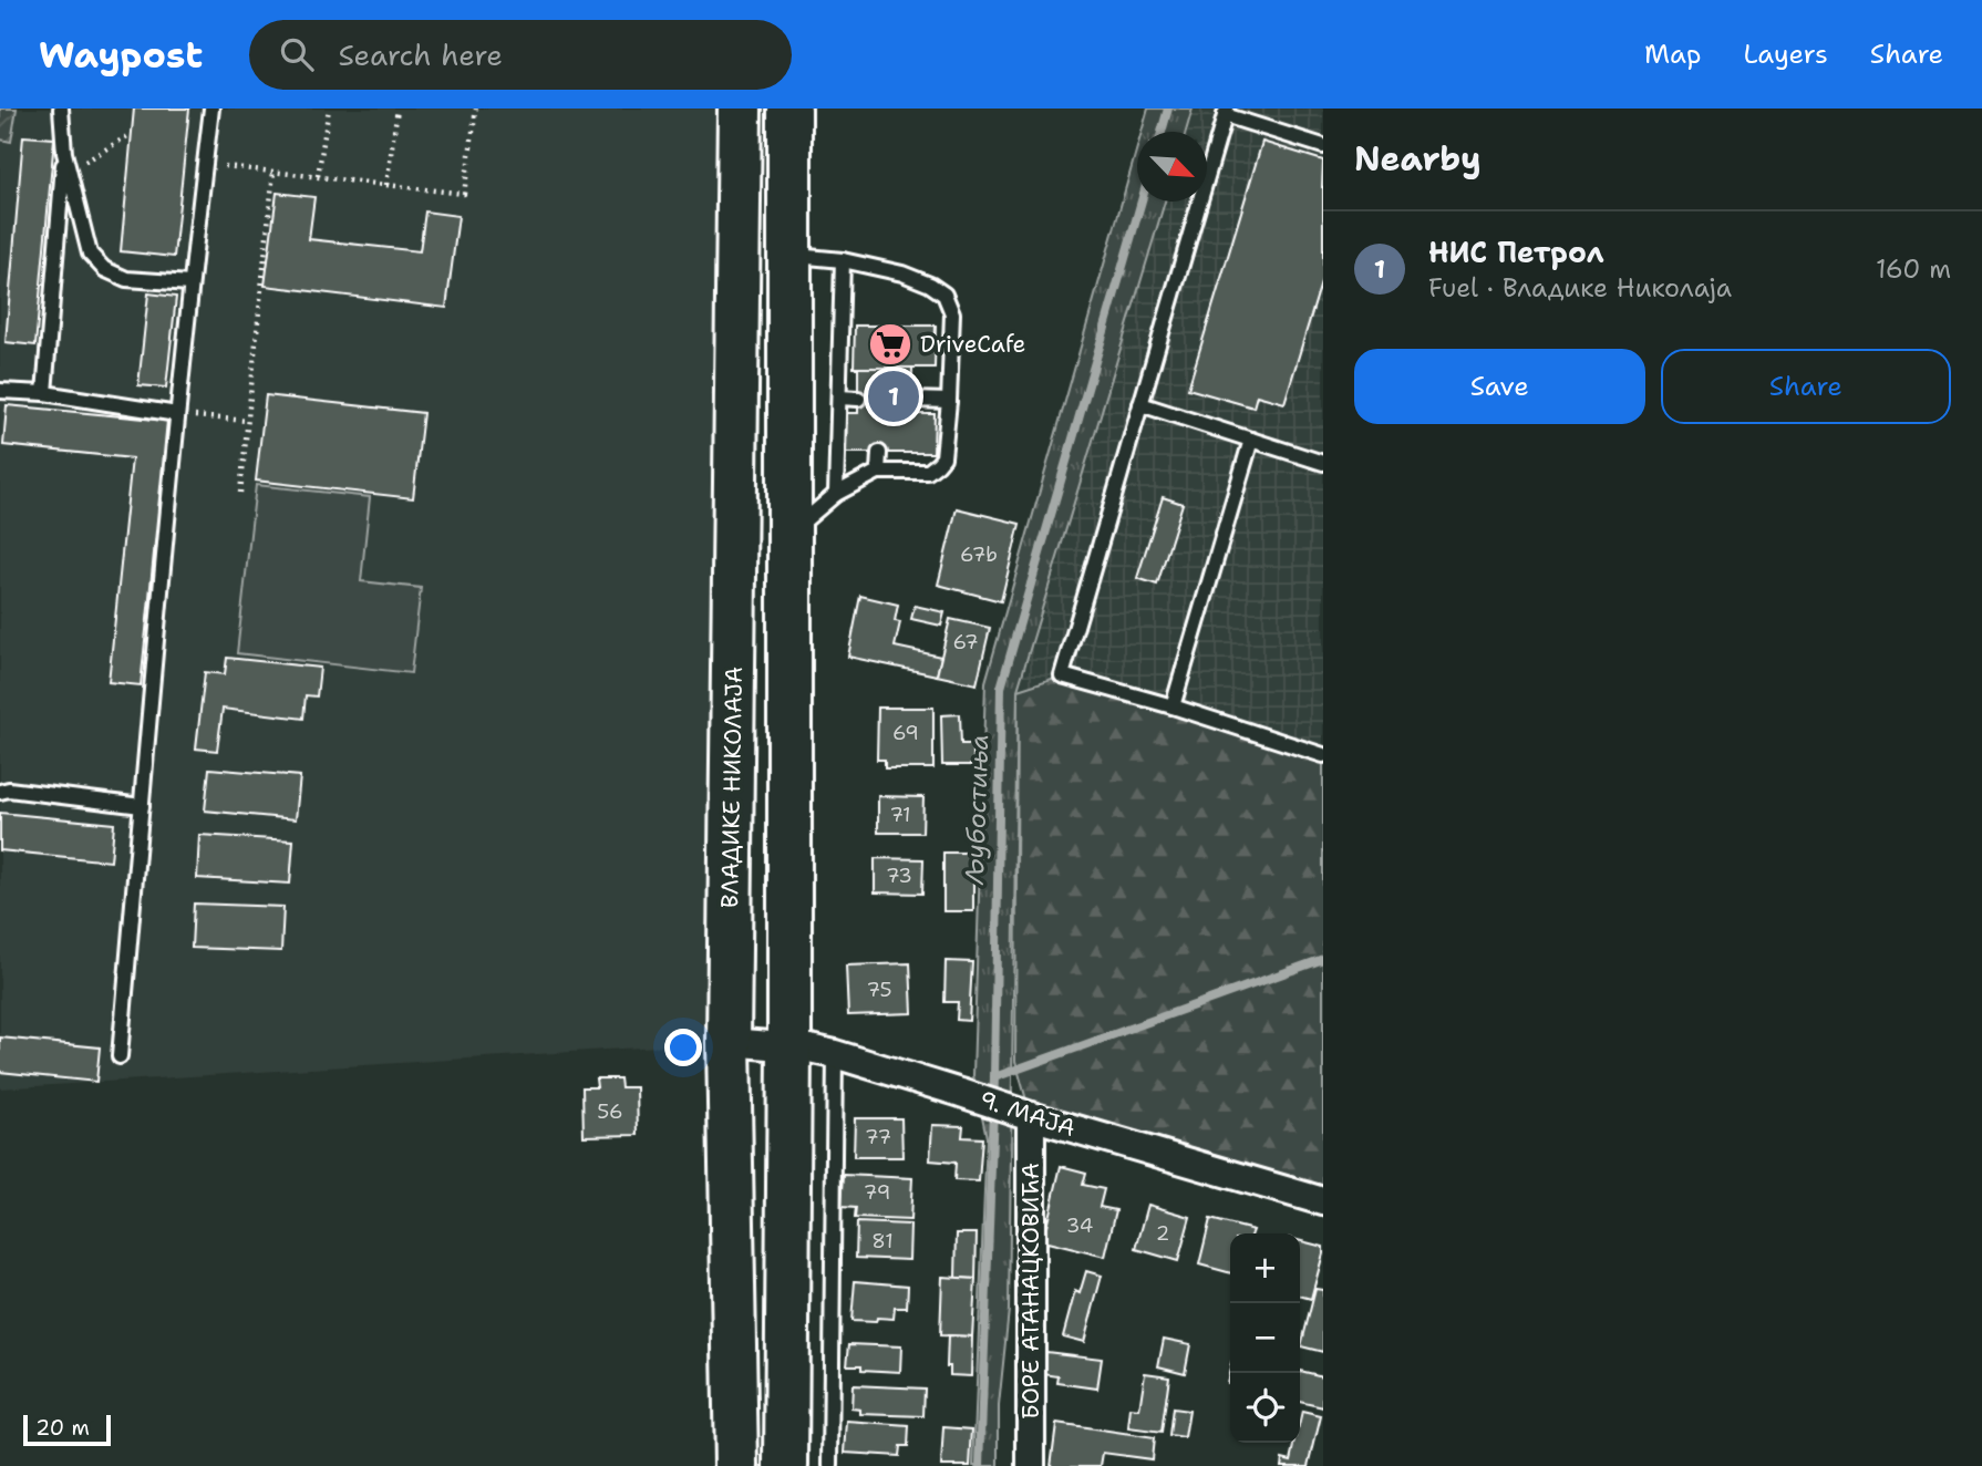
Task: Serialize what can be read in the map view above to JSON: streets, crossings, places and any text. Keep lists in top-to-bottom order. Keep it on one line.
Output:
{"streets":{"main road":["ВЛАДИКЕ НИКОЛАЈА"],"street":["9. МАЈА","БОРЕ АТАНАЦКОВИЋА"]},"crossings":[["ВЛАДИКЕ НИКОЛАЈА","9. МАЈА"],["9. МАЈА","БОРЕ АТАНАЦКОВИЋА"]],"water":["Љубостиња"],"places":{"supermarket":["DriveCafe"]},"house_numbers":["67b","67","69","71","73","75","56","77","79","34","2","81"],"scale_bar":"20 m","north":"bottom right","page":{"header":"Waypost","search":"Search here","nav":["Map","Layers","Share"],"heading":"Nearby","list":[{"mark":"1","name":"НИС Петрол","note":"Fuel · Владике Николаја","value":"160 m"}],"buttons":["Save","Share"],"pins":"1","map_buttons":["+","−"],"scale":"20 m"}}
